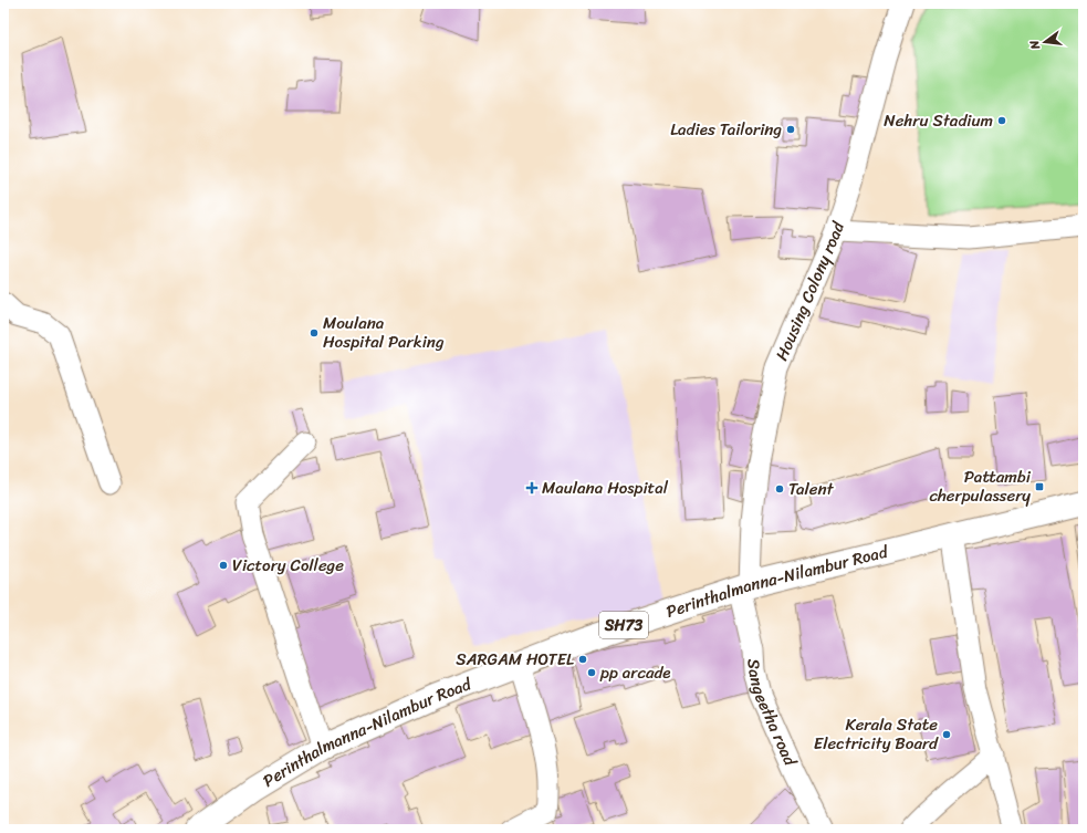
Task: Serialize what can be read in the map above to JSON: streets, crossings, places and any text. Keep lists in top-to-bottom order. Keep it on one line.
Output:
{"streets":{"main road":["Perinthalmanna-Nilambur Road","SH73"],"street":["Housing Colony road","Sangeetha road"]},"crossings":[["Housing Colony road","Perinthalmanna-Nilambur Road"],["Housing Colony road","Sangeetha road"],["Perinthalmanna-Nilambur Road","Sangeetha road"]],"places":{"other":["Nehru Stadium","Ladies Tailoring","Moulana Hospital Parking","Talent","Victory College","SARGAM HOTEL","pp arcade","Kerala State Electricity Board"],"transit":["Pattambi cherpulassery"],"health":["Maulana Hospital"]},"north":"left"}
